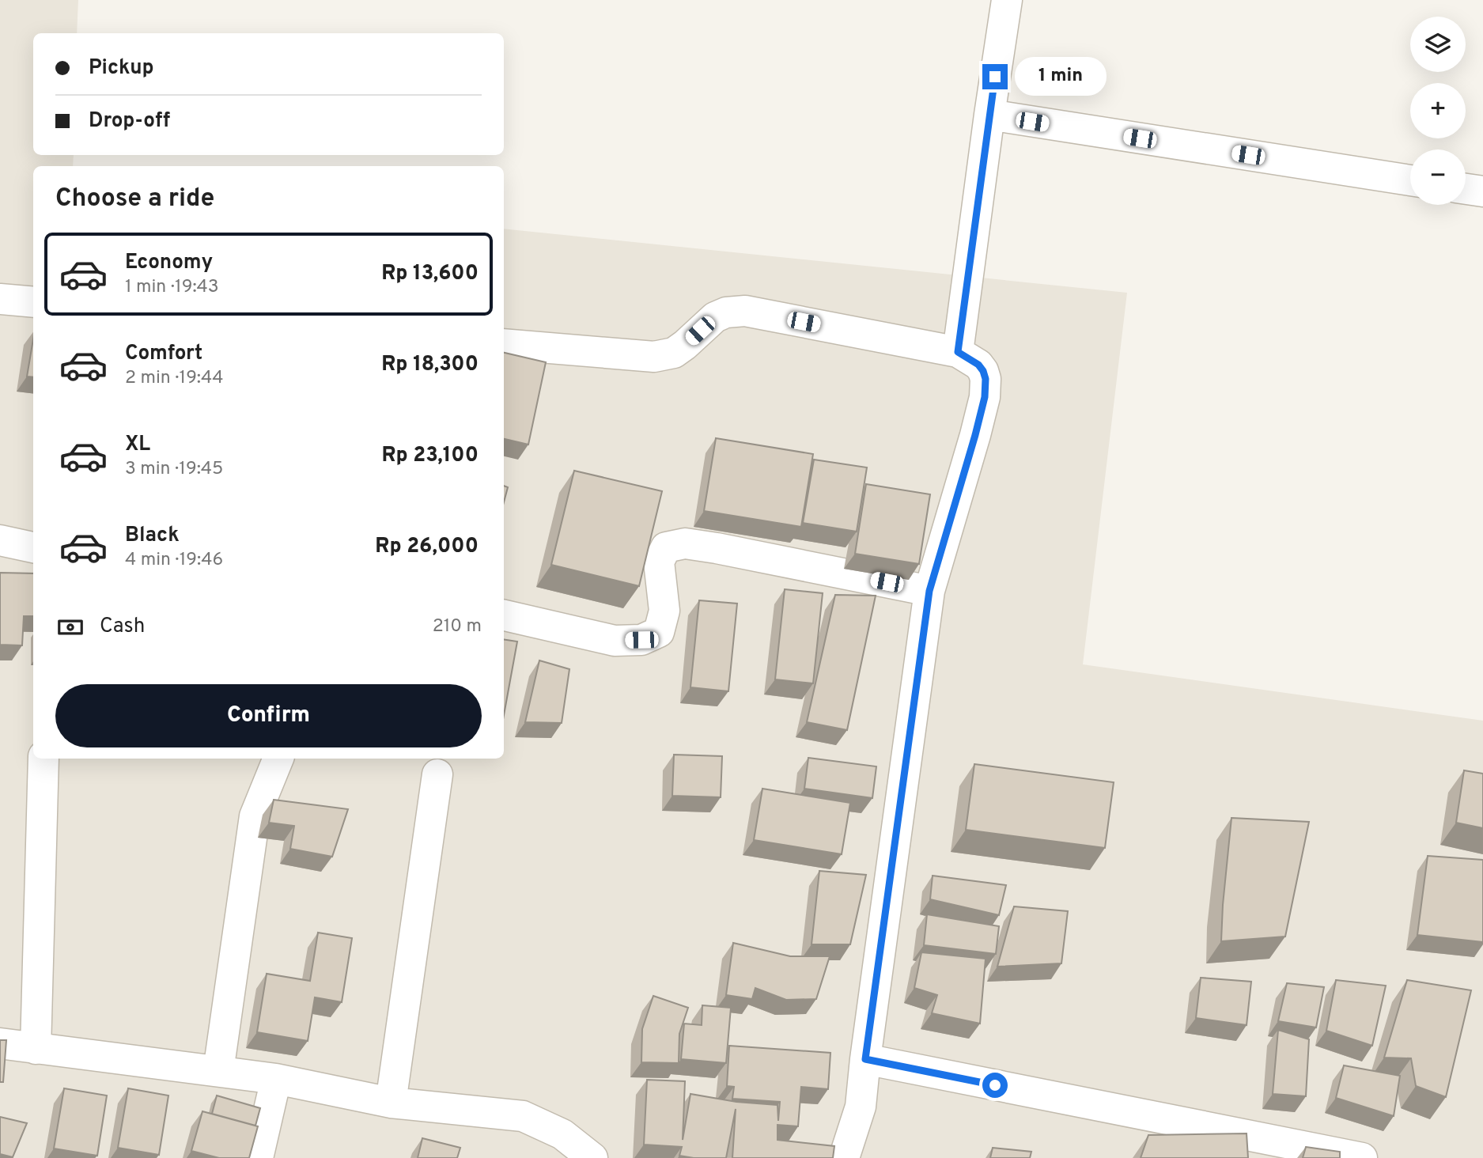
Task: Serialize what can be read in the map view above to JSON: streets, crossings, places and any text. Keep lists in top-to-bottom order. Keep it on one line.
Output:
{"page":{"map_buttons":["+","−"],"banner":["Pickup","Drop-off"],"bubble":"1 min","heading":"Choose a ride","list":[{"name":"Economy","note":"1 min · 19:43","value":"Rp 13,600"},{"name":"Comfort","note":"2 min · 19:44","value":"Rp 18,300"},{"name":"XL","note":"3 min · 19:45","value":"Rp 23,100"},{"name":"Black","note":"4 min · 19:46","value":"Rp 26,000"}],"pay":["Cash","210 m"],"buttons":"Confirm"}}
